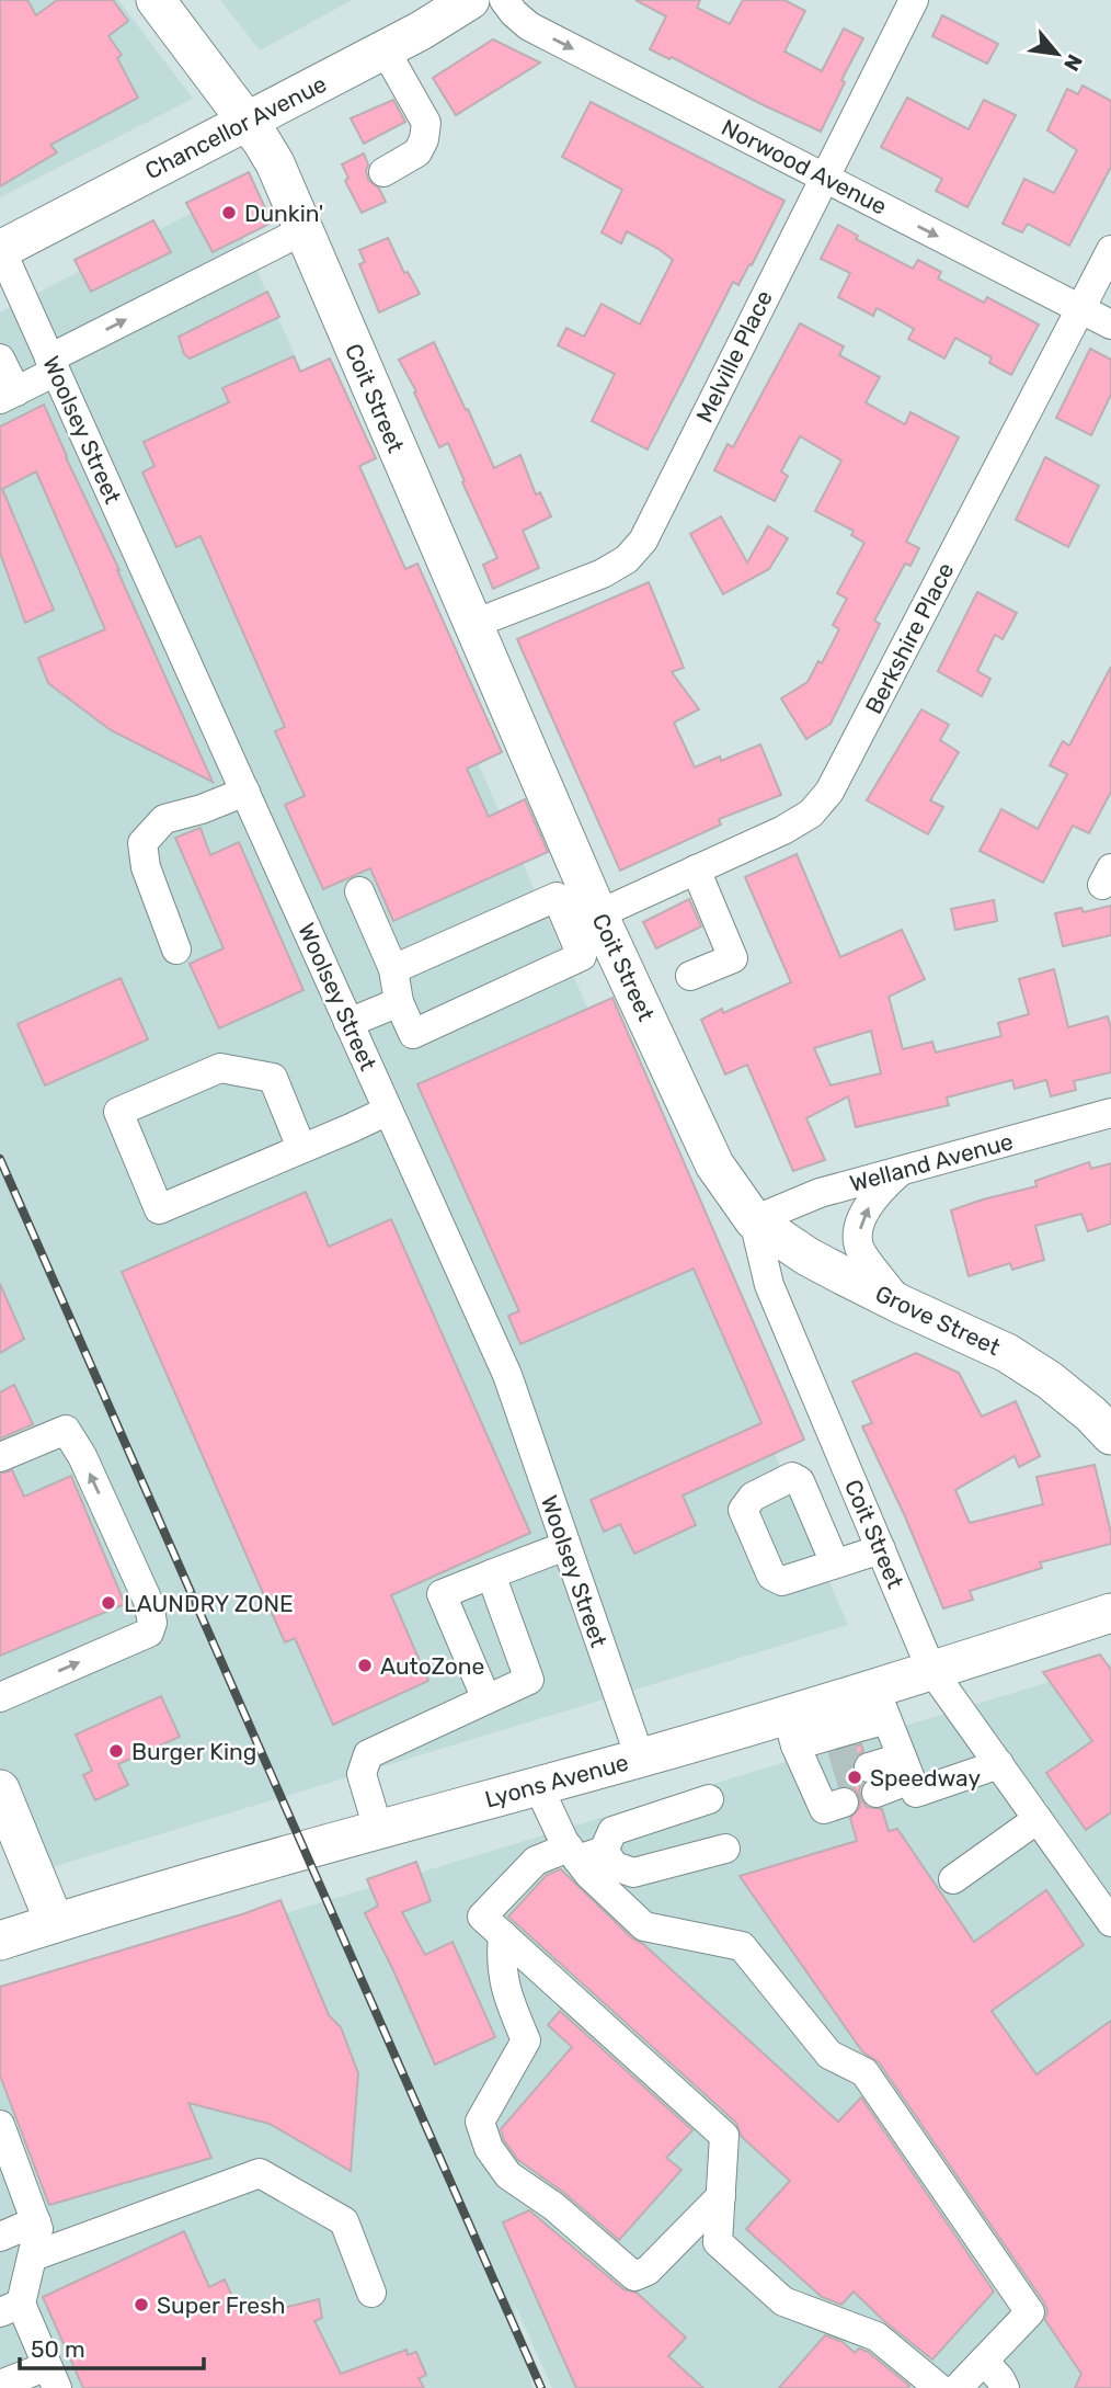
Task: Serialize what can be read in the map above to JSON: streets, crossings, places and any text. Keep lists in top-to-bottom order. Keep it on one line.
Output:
{"streets":{"main road":["Chancellor Avenue","Coit Street","Grove Street","Lyons Avenue"],"street":["Norwood Avenue","Melville Place","Woolsey Street","Berkshire Place","Welland Avenue"]},"crossings":[["Chancellor Avenue","Coit Street"],["Chancellor Avenue","Woolsey Street"],["Norwood Avenue","Melville Place"],["Norwood Avenue","Berkshire Place"],["Melville Place","Coit Street"],["Coit Street","Berkshire Place"],["Coit Street","Welland Avenue"],["Coit Street","Grove Street"],["Coit Street","Lyons Avenue"],["Woolsey Street","Lyons Avenue"],["Welland Avenue","Grove Street"]],"one_way":["Norwood Avenue"],"places":["Dunkin'","LAUNDRY ZONE","AutoZone","Burger King","Speedway","Super Fresh"],"scale_bar":"50 m","north":"bottom right"}
